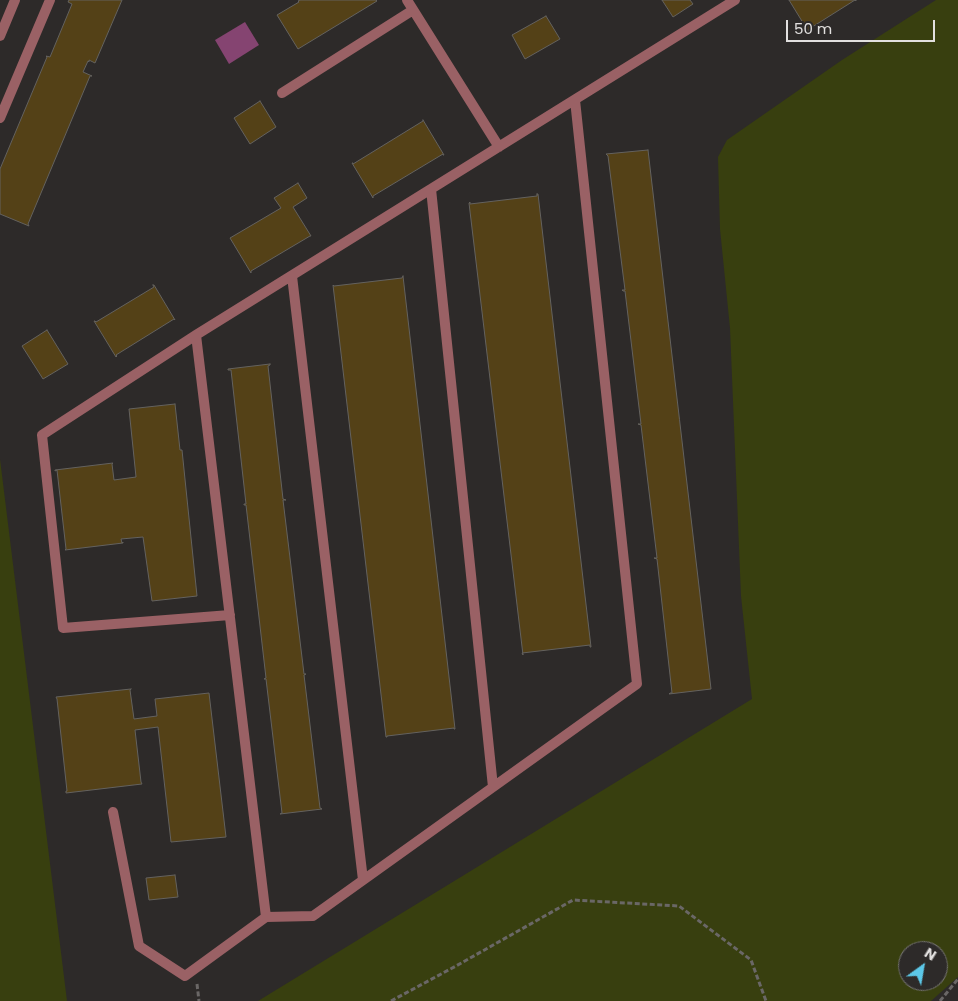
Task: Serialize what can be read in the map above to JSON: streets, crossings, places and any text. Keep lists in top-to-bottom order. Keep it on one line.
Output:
{"scale_bar":"50 m","north":"top right"}
